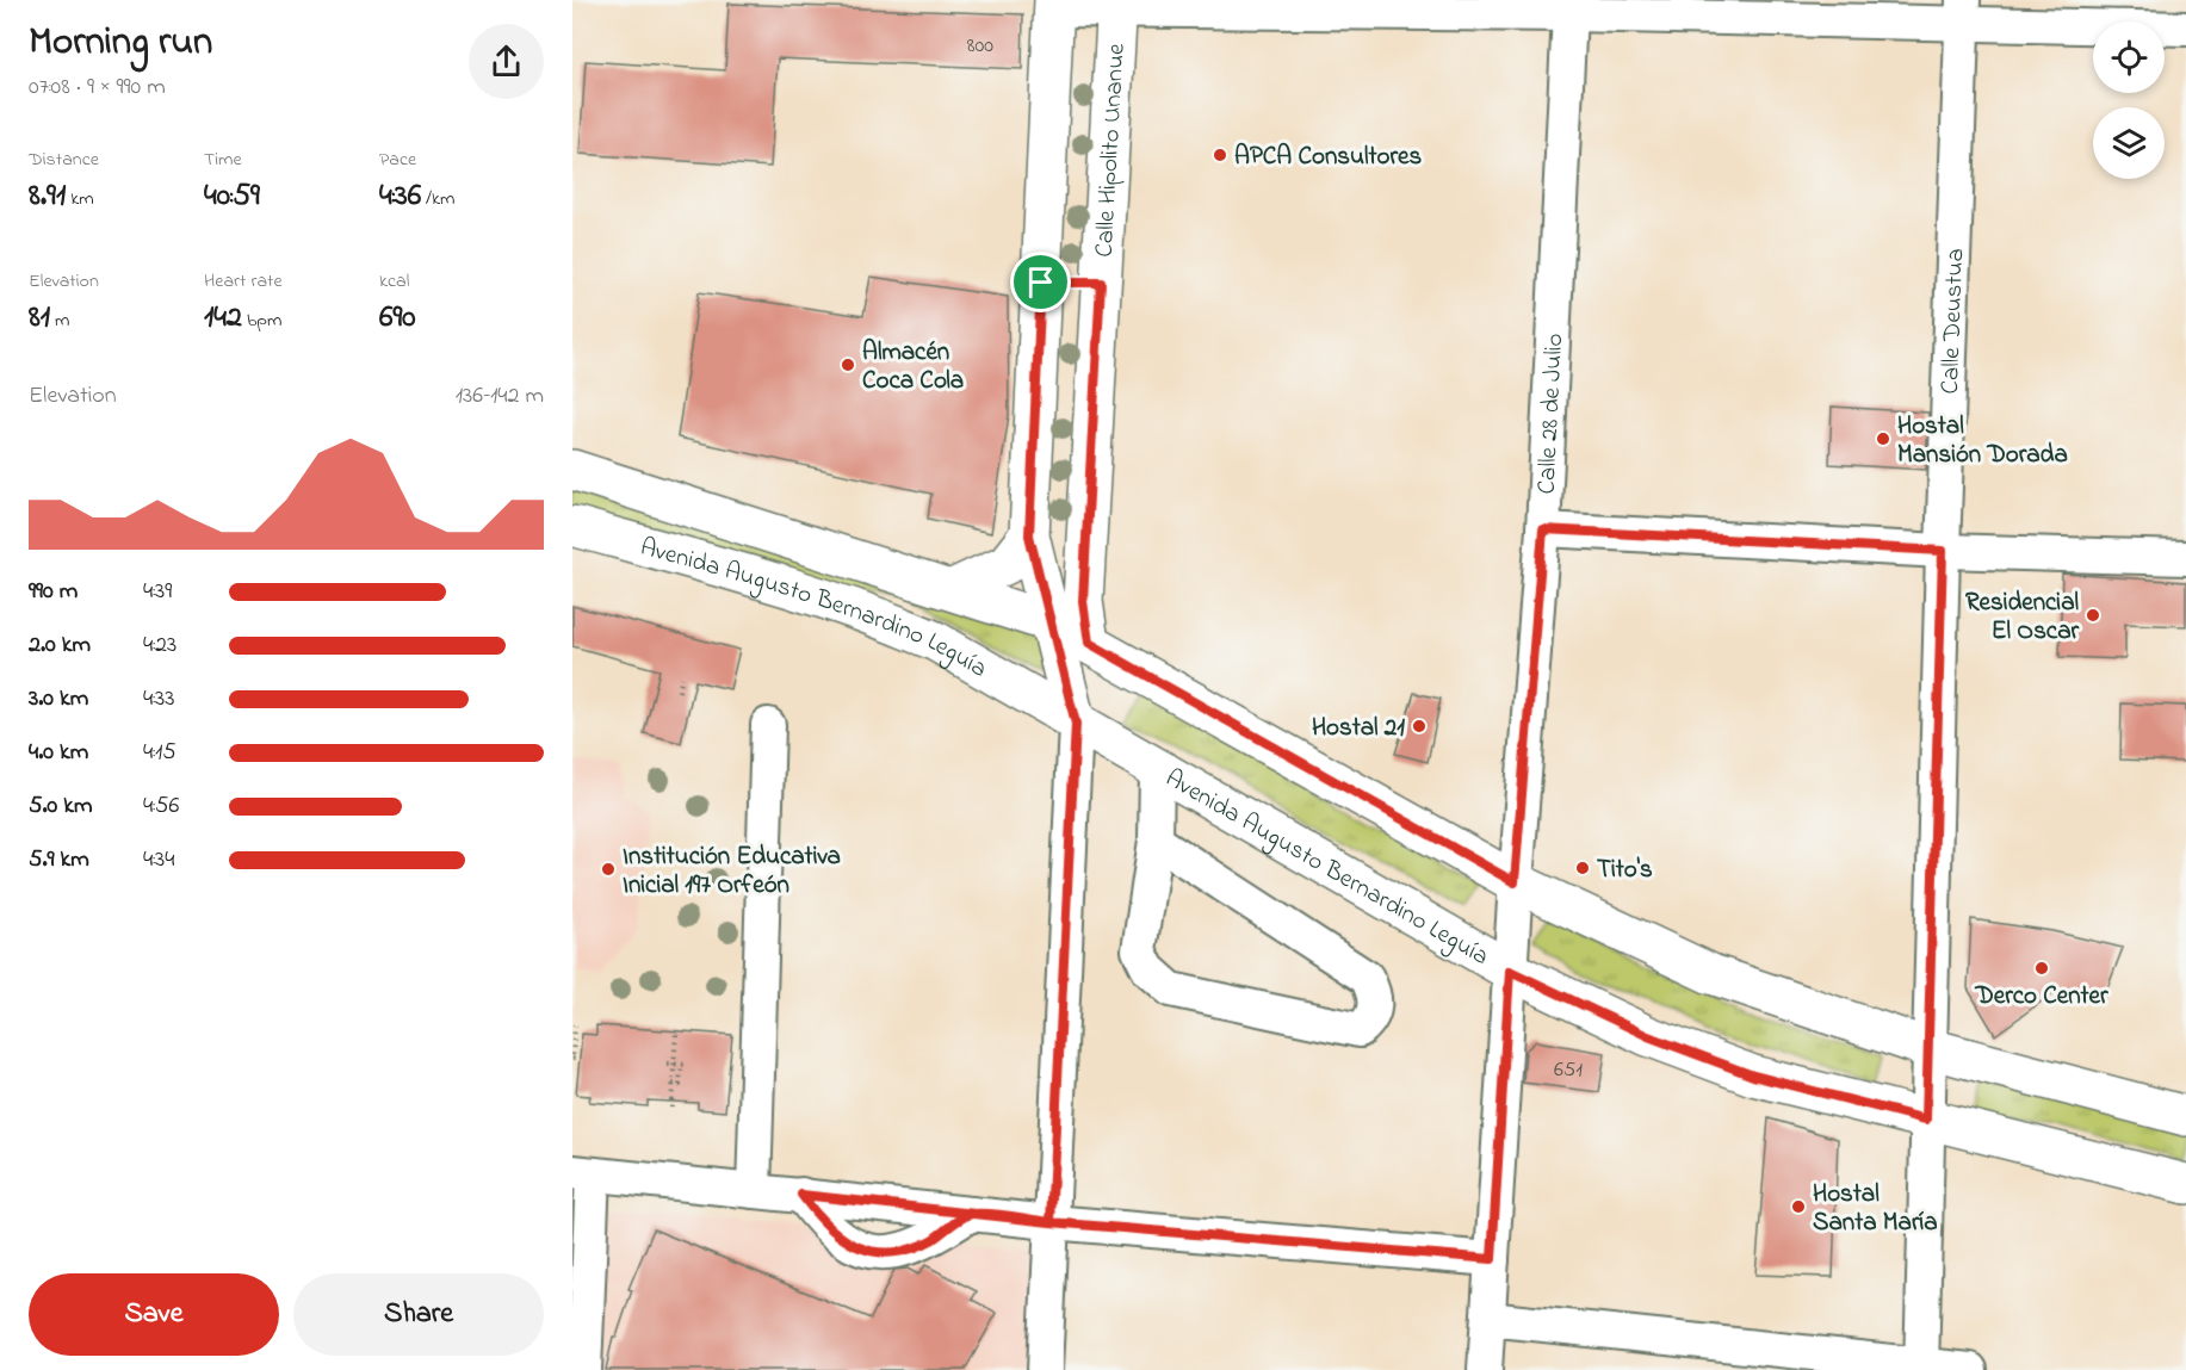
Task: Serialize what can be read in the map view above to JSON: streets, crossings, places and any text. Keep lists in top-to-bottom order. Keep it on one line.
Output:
{"streets":{"main road":["Calle Hipolito Unanue","Avenida Augusto Bernardino Leguía"],"street":["Calle Deustua","Calle 28 de Julio"]},"crossings":[["Calle Hipolito Unanue","Avenida Augusto Bernardino Leguía"],["Calle Deustua","Avenida Augusto Bernardino Leguía"],["Calle 28 de Julio","Avenida Augusto Bernardino Leguía"]],"places":["APCA Consultores","Almacén Coca Cola","Hostal Mansión Dorada","Residencial El Oscar","Hostal 21","Tito's","Institución Educativa Inicial 197 Orfeón","Derco Center","Hostal Santa María"],"house_numbers":["800","651"],"page":{"heading":["Morning run","07:08 · 9 × 990 m"],"stats":[["Distance","8.91 km"],["Time","40:59"],["Pace","4:36 /km"],["Elevation","81 m"],["Heart rate","142 bpm"],["kcal","690"]],"chart":["Elevation","136–142 m"],"list":[{"name":"990 m","note":"4:39"},{"name":"2.0 km","note":"4:23"},{"name":"3.0 km","note":"4:33"},{"name":"4.0 km","note":"4:15"},{"name":"5.0 km","note":"4:56"},{"name":"5.9 km","note":"4:34"}],"buttons":["Save","Share"]}}
